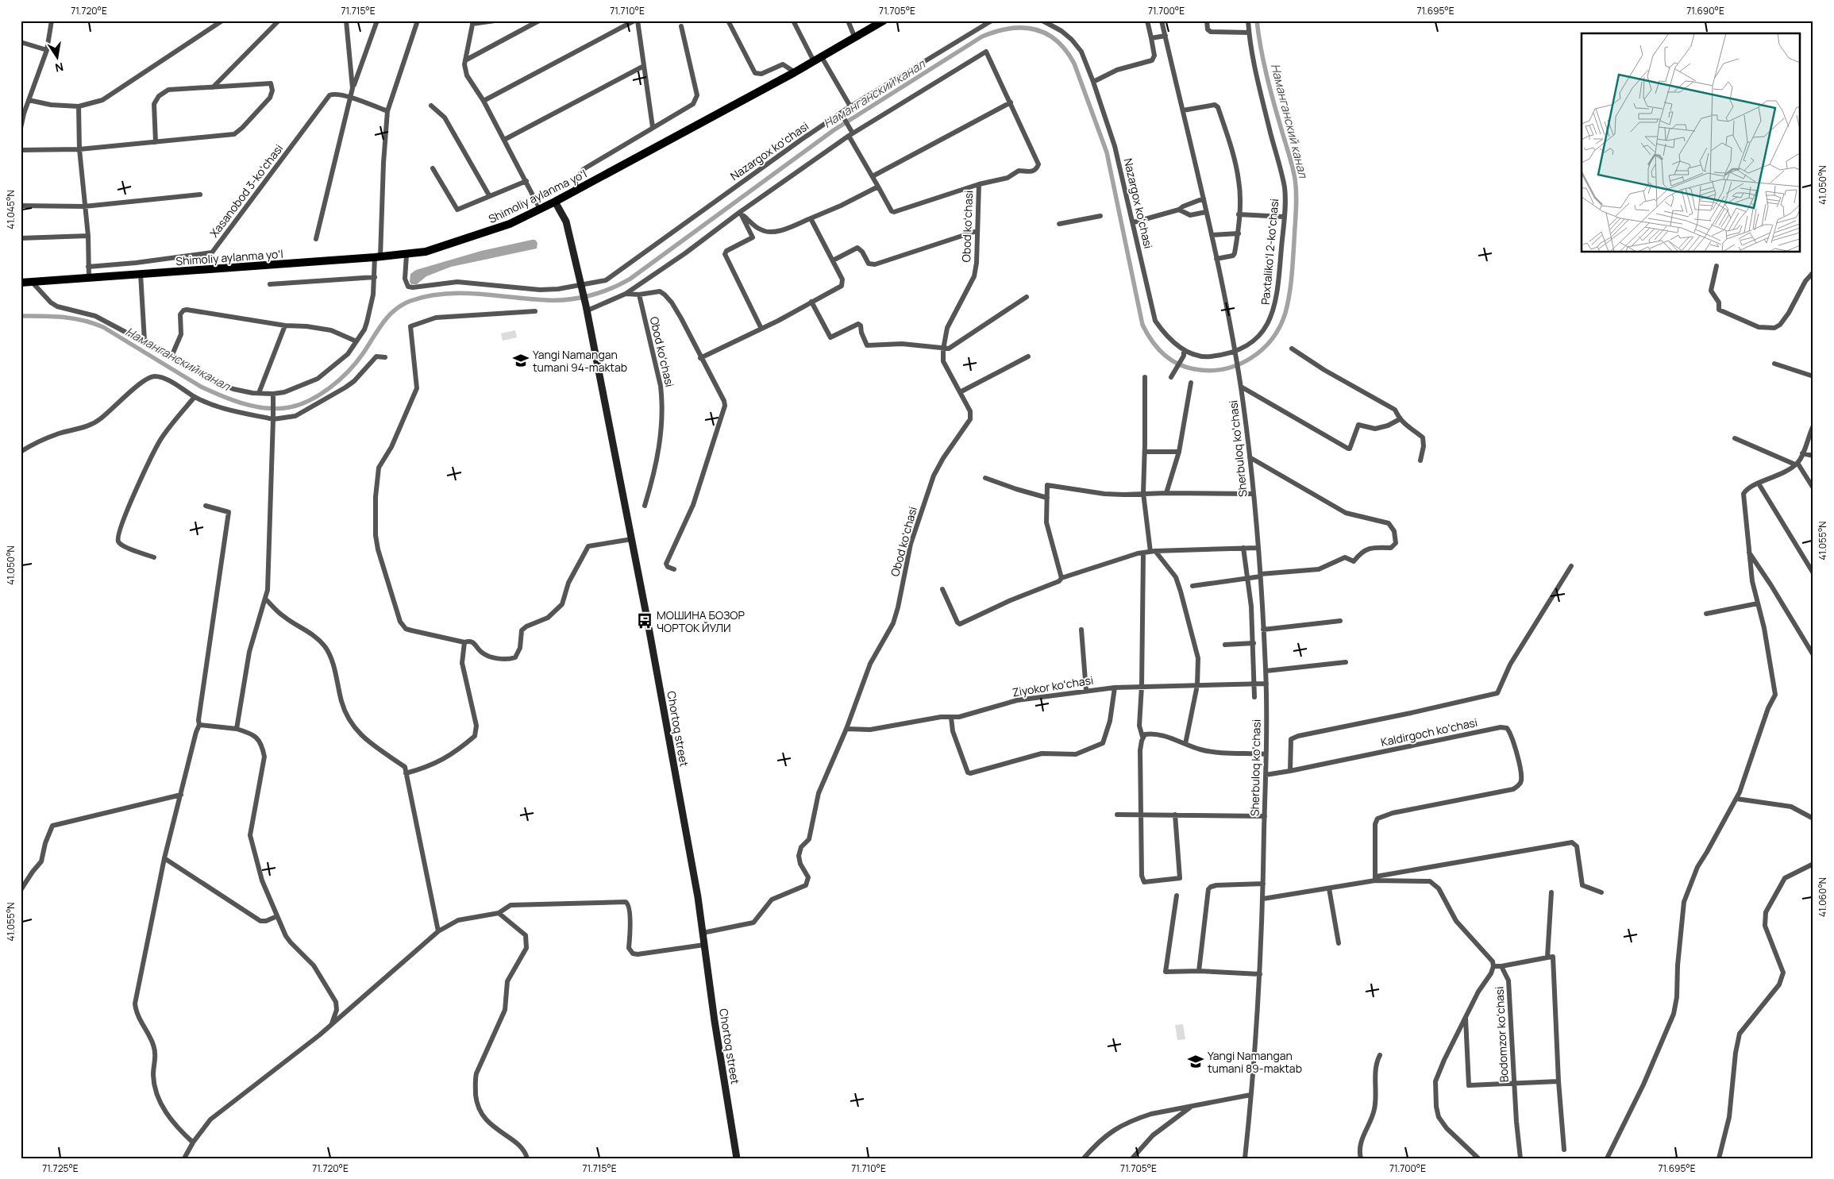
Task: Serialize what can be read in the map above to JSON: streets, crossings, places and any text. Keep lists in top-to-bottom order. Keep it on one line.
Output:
{"streets":{"main road":["Shimoliy aylanma yoʻl","Chortoq street"],"street":["Nazargox koʻchasi","Xasanobod 3-koʻchasi","Obod koʻchasi","Paxtalikoʻl 2-koʻchasi","Sherbuloq koʻchasi","Ziyokor koʻchasi","Kaldirgoch koʻchasi","Bodomzor koʻchasi"]},"crossings":[["Nazargox koʻchasi","Shimoliy aylanma yoʻl"],["Nazargox koʻchasi","Paxtalikoʻl 2-koʻchasi"],["Nazargox koʻchasi","Sherbuloq koʻchasi"],["Nazargox koʻchasi","Chortoq street"],["Shimoliy aylanma yoʻl","Chortoq street"],["Obod koʻchasi","Ziyokor koʻchasi"],["Paxtalikoʻl 2-koʻchasi","Sherbuloq koʻchasi"],["Sherbuloq koʻchasi","Ziyokor koʻchasi"],["Sherbuloq koʻchasi","Kaldirgoch koʻchasi"]],"water":["Наманганский канал"],"places":{"school or university":["Yangi Namangan tumani 94-maktab","Yangi Namangan tumani 89-maktab"],"bus stop":["МОШИНА БОЗОР ЧОРТОК ЙУЛИ"]},"north":"bottom","coordinates":["71.720°E","71.715°E","71.710°E","71.705°E","71.700°E","71.695°E","71.690°E","41.050°N","41.045°N","41.055°N","41.060°N","71.725°E"]}
